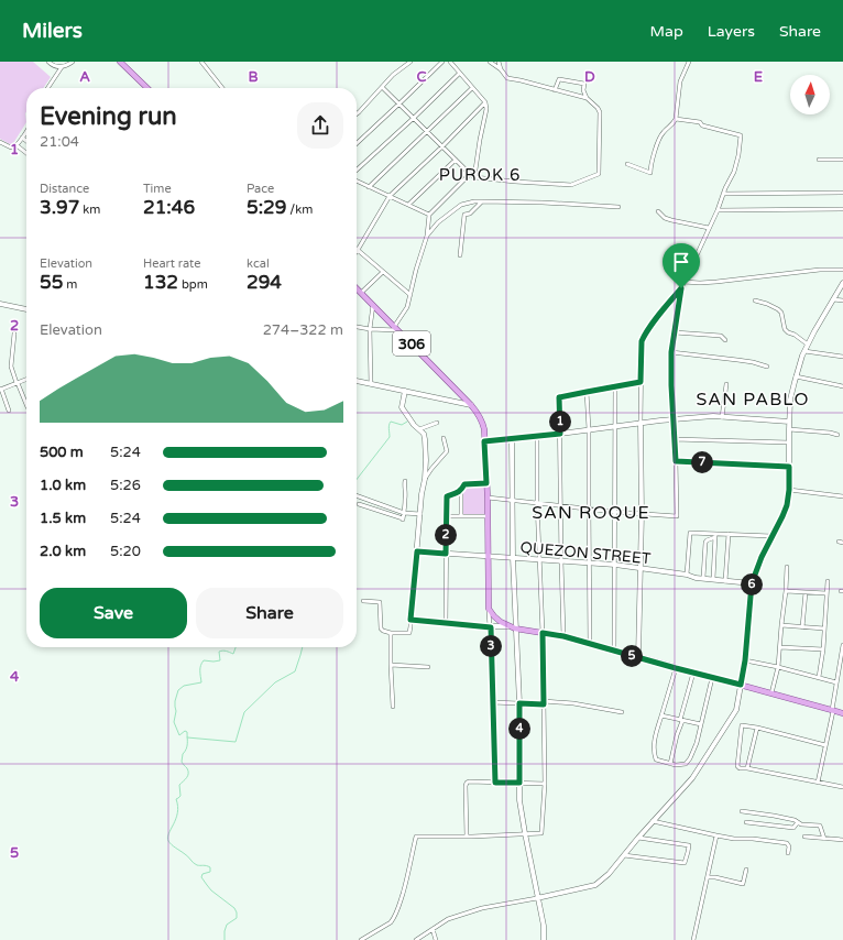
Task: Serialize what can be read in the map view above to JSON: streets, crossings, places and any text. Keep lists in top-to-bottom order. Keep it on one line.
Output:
{"streets":{"main road":["306"],"street":["QUEZON STREET"]},"crossings":[["306","QUEZON STREET"]],"districts":["PUROK 6","SAN PABLO","SAN ROQUE"],"north":"top","page":{"header":"Milers","nav":["Map","Layers","Share"],"heading":["Evening run","21:04"],"stats":[["Distance","3.97 km"],["Time","21:46"],["Pace","5:29 /km"],["Elevation","55 m"],["Heart rate","132 bpm"],["kcal","294"]],"chart":["Elevation","274–322 m"],"pins":["1","7","2","6","3","5","4"],"list":[{"name":"500 m","note":"5:24"},{"name":"1.0 km","note":"5:26"},{"name":"1.5 km","note":"5:24"},{"name":"2.0 km","note":"5:20"}],"buttons":["Save","Share"]},"grid":{"columns":["A","B","C","D","E"],"rows":["1","2","3","4","5"]}}
